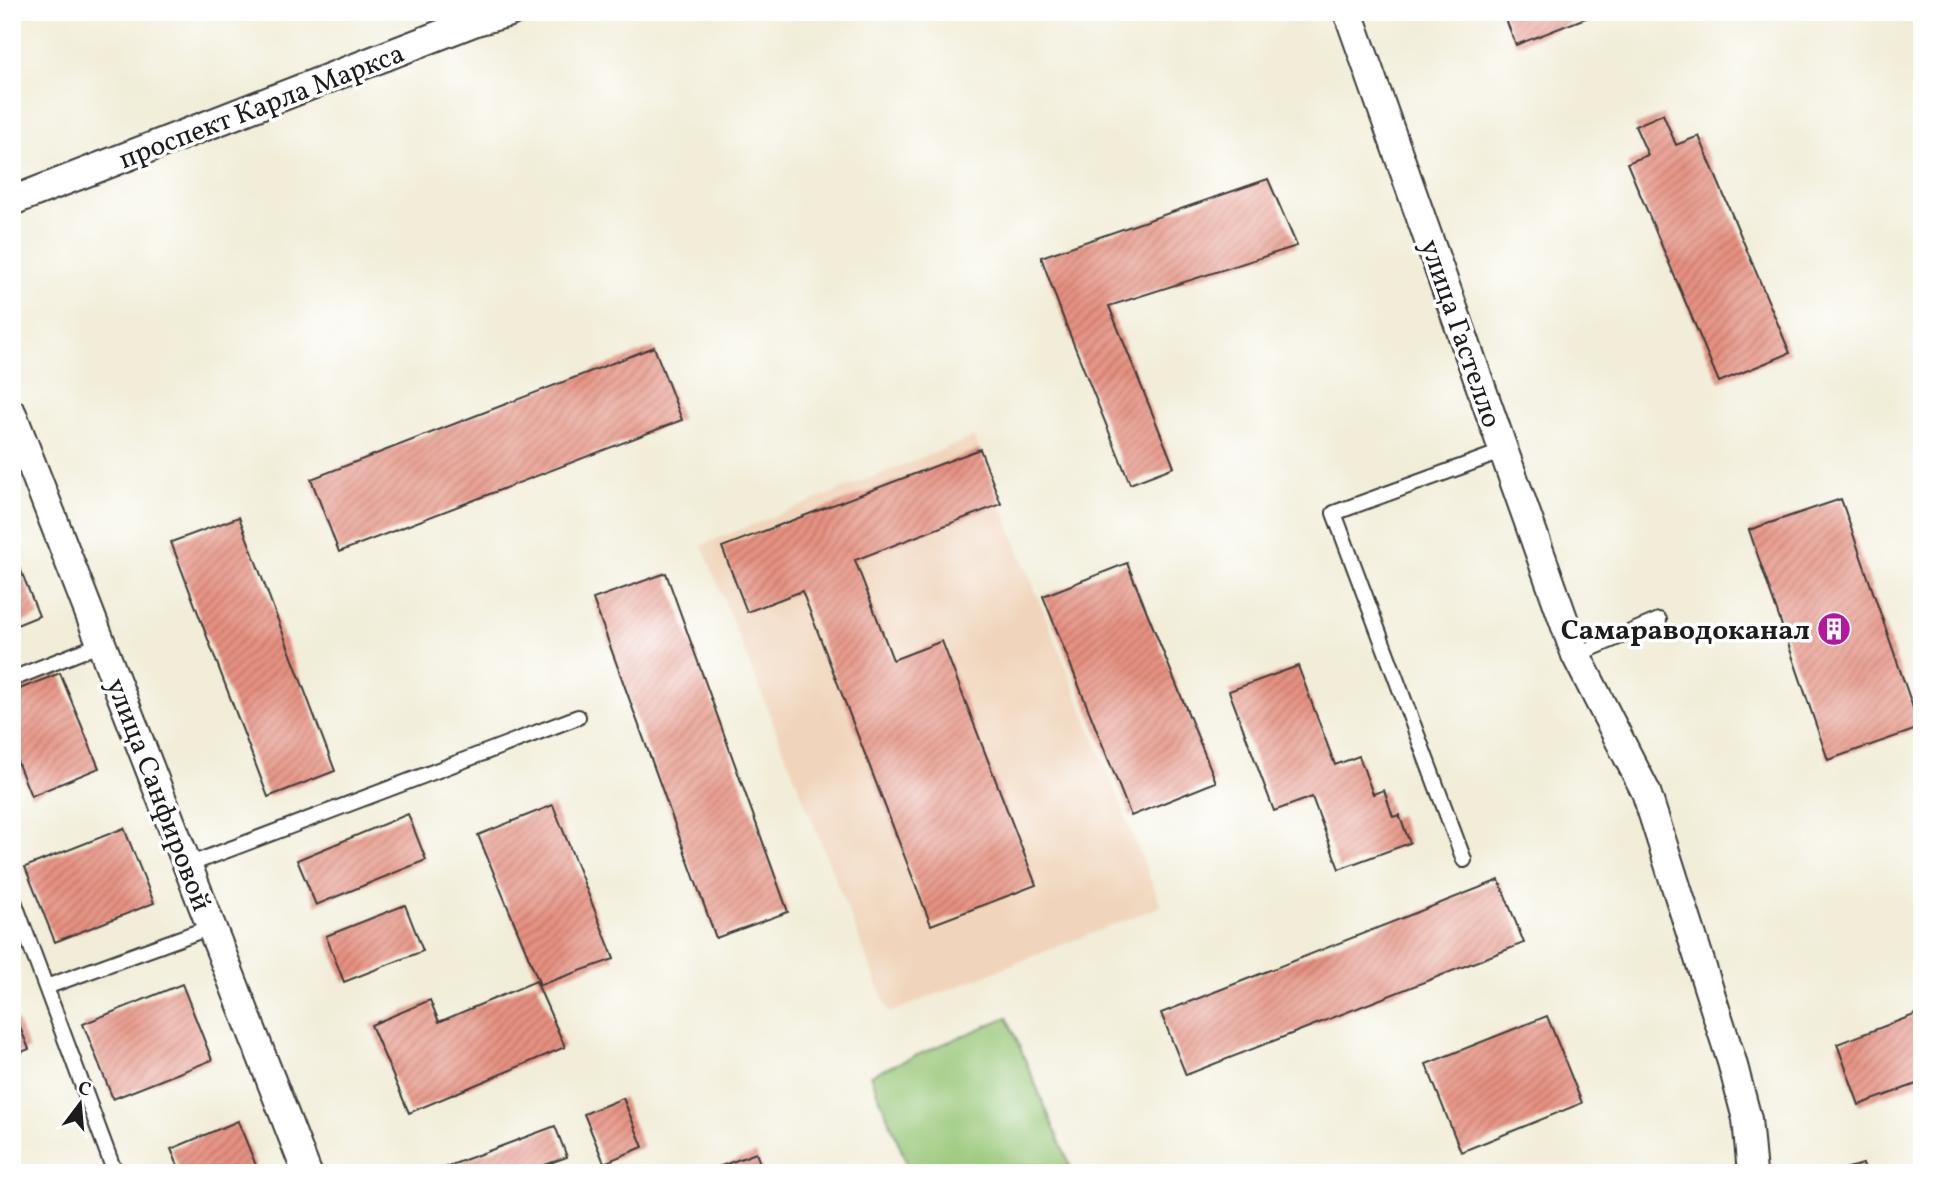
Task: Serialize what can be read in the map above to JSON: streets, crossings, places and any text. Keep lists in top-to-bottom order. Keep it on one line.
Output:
{"streets":{"street":["проспект Карла Маркса","улица Гастелло","улица Санфировой"]},"places":{"building":["Самараводоканал"]},"north":"top"}
